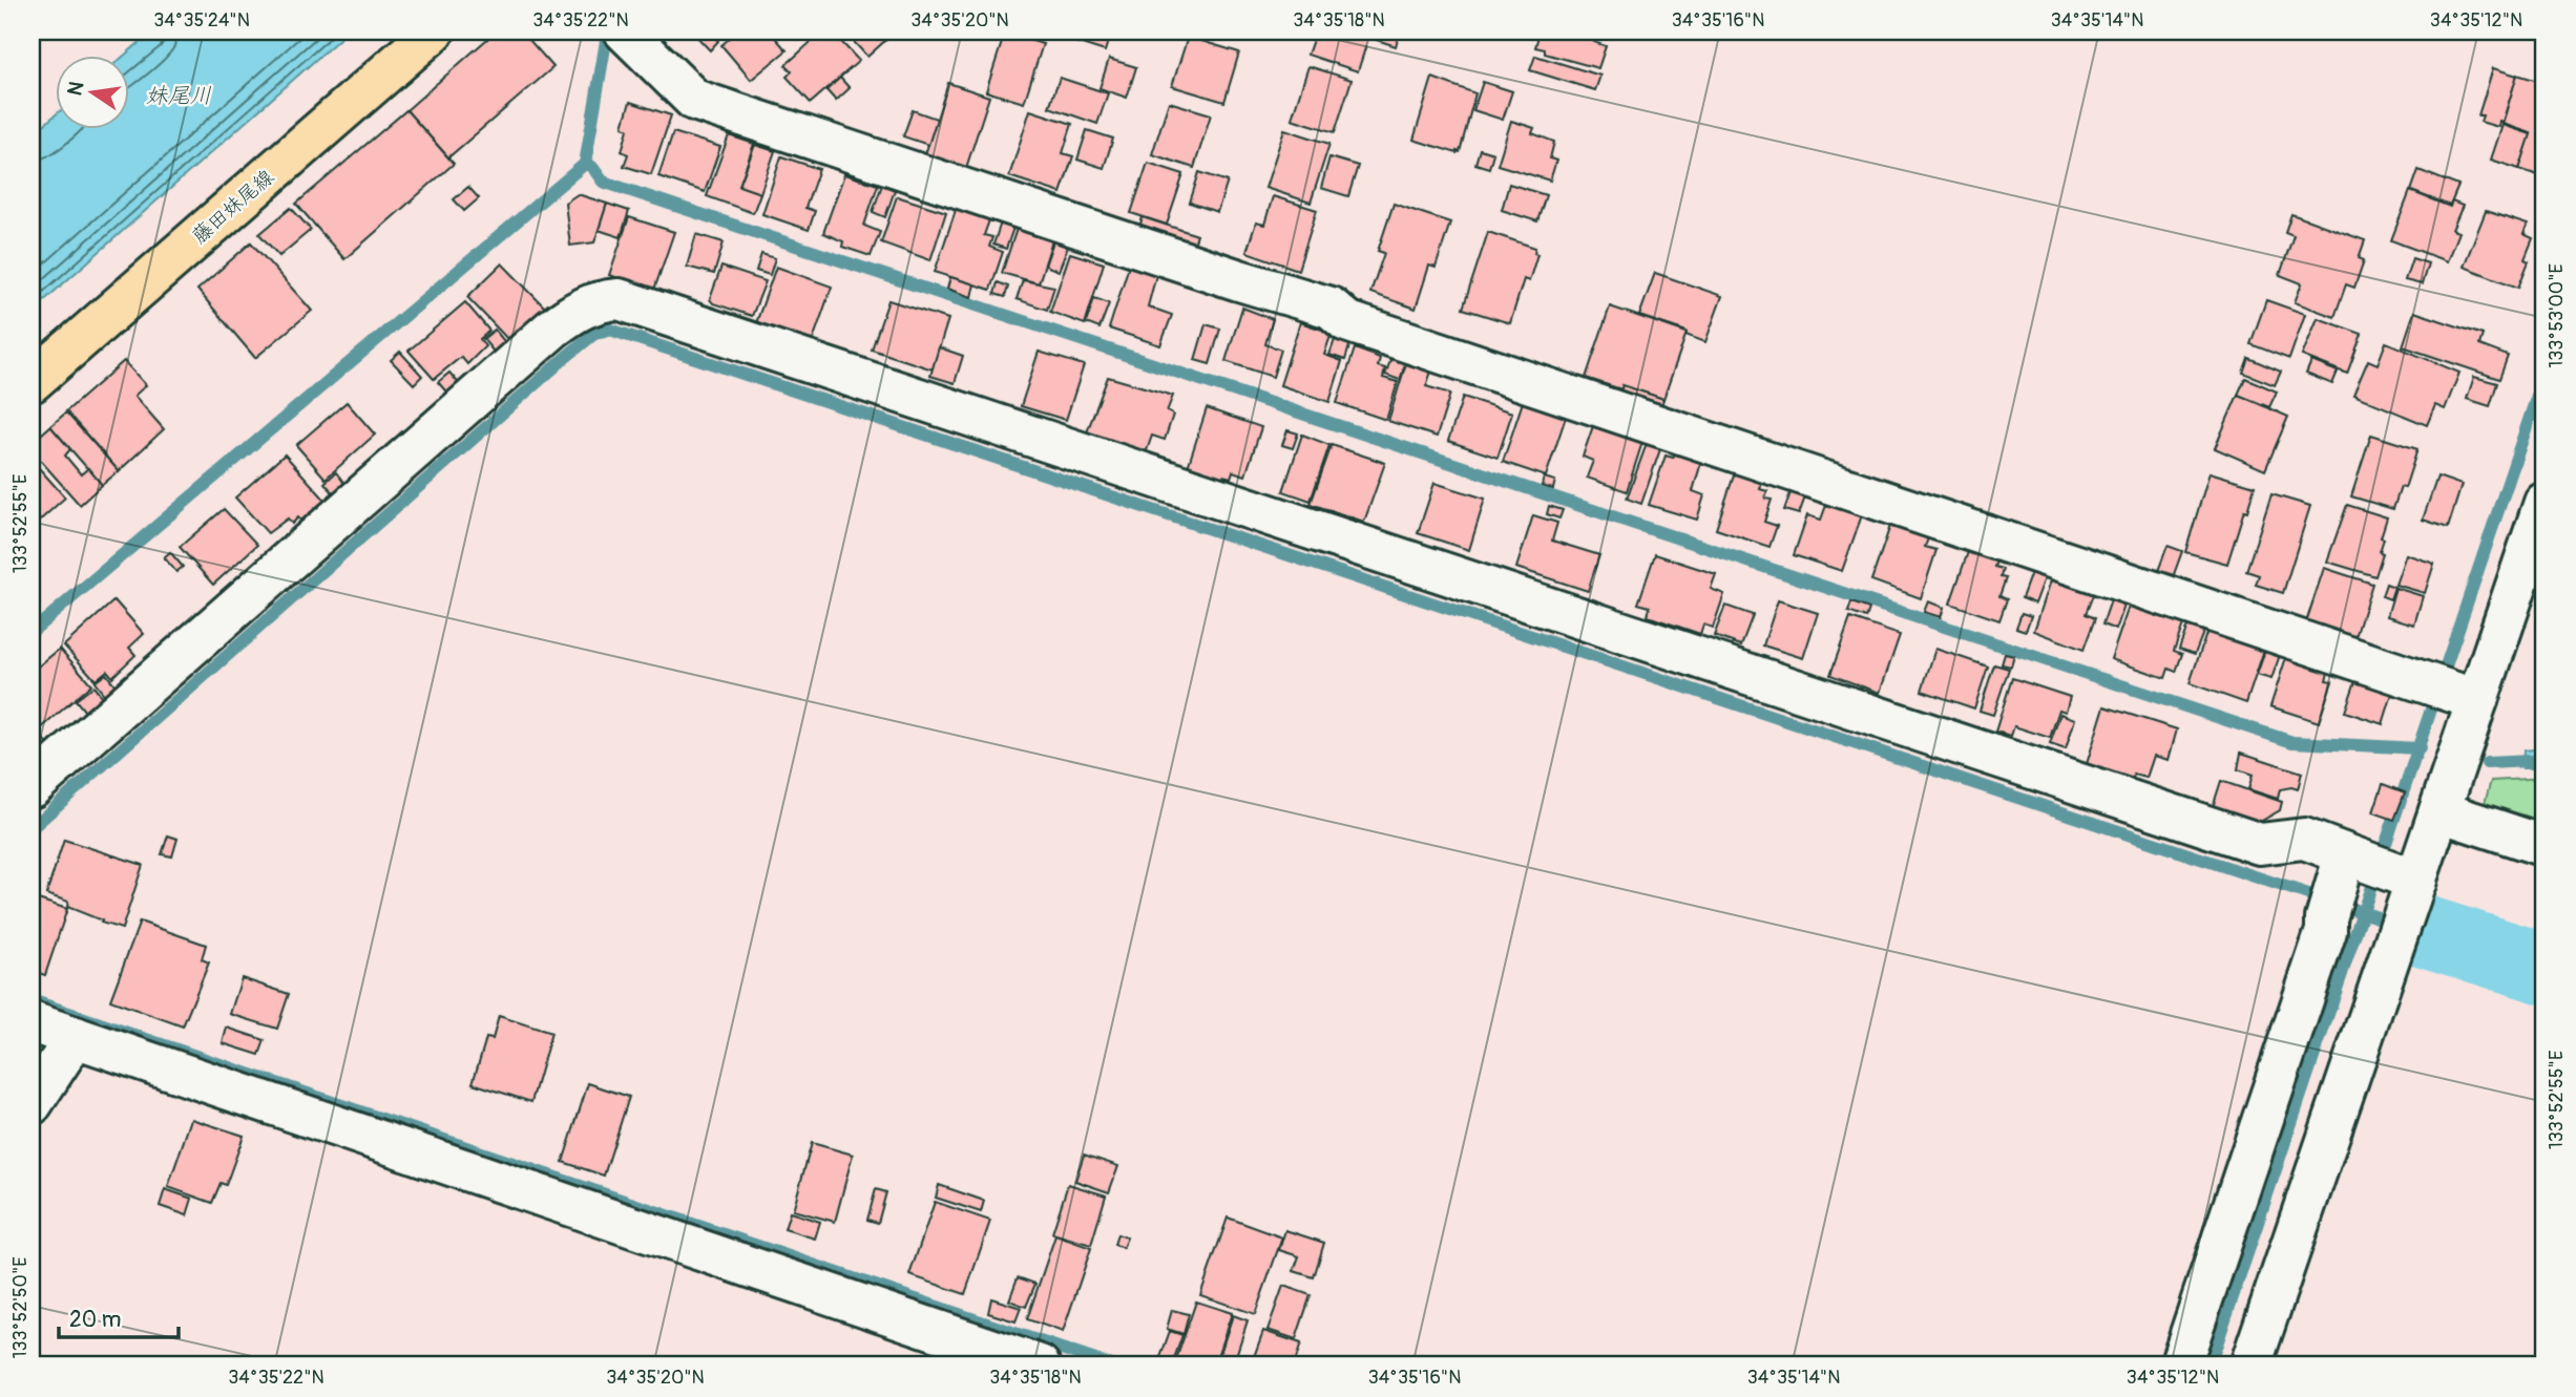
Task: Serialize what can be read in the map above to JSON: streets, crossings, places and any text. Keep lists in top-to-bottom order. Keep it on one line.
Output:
{"streets":{"main road":["藤田妹尾線"]},"water":["妹尾川"],"scale_bar":"20 m","north":"left","coordinates":["34°35'24\"N","34°35'22\"N","34°35'20\"N","34°35'18\"N","34°35'16\"N","34°35'14\"N","34°35'12\"N","133°53'00\"E","133°52'55\"E","133°52'50\"E"]}
